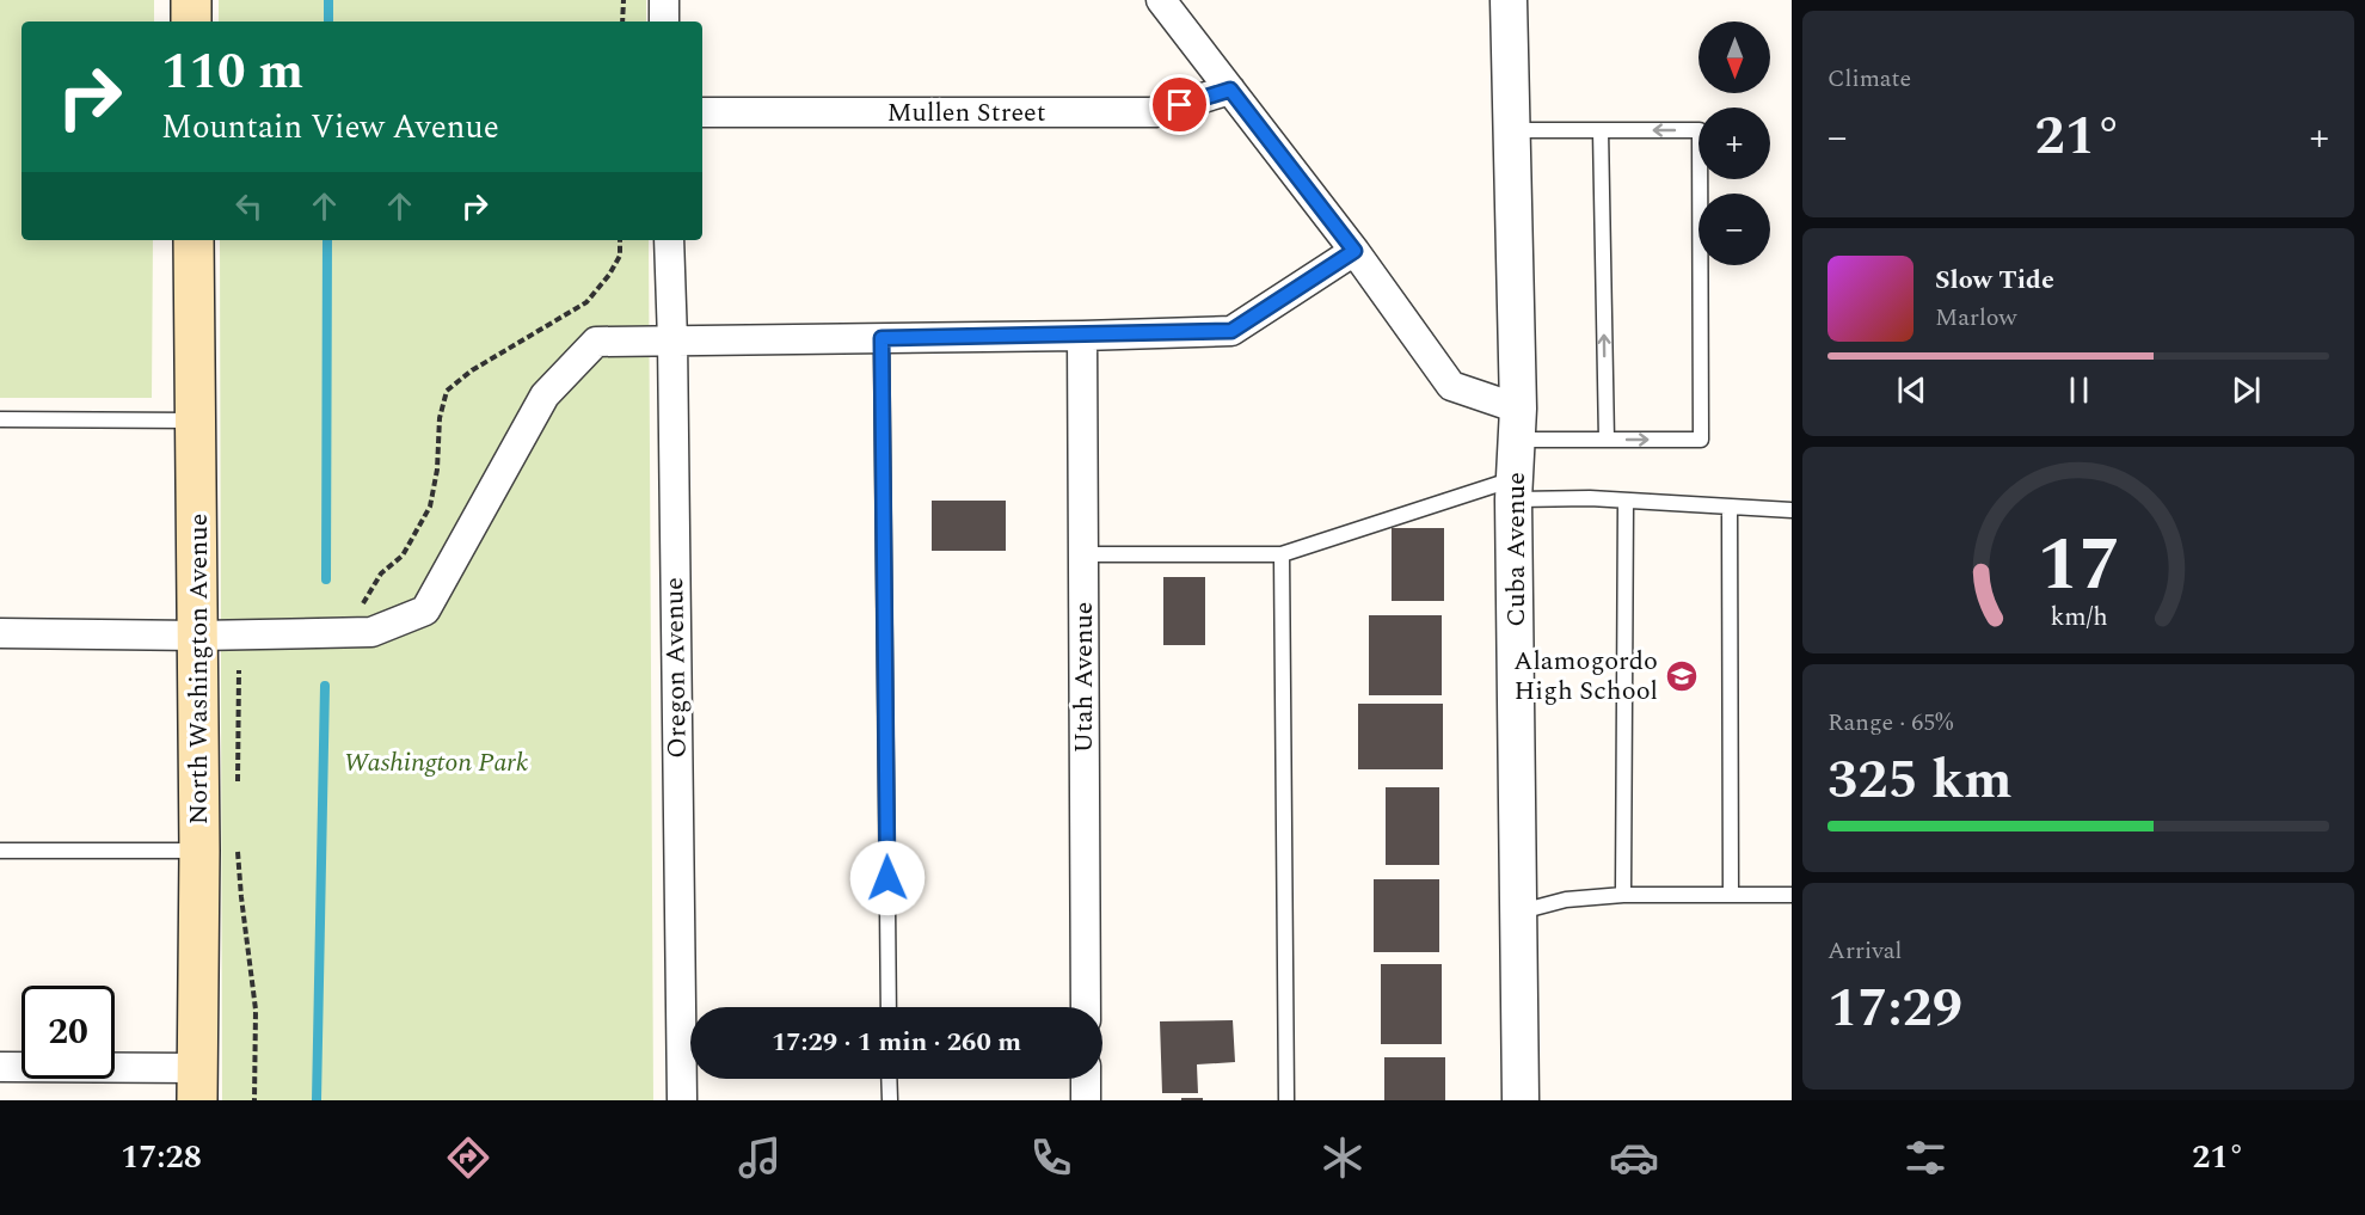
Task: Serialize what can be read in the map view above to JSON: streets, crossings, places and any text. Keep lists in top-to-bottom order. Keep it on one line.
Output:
{"streets":{"main road":["North Washington Avenue"],"street":["Mullen Street","Cuba Avenue","Oregon Avenue","Utah Avenue"]},"parks":["Washington Park"],"places":{"school or university":["Alamogordo High School"]},"north":"bottom","page":{"tile":["Climate",["Range · 65%","325 km"],["Arrival","17:29"]],"map_buttons":["+","−"],"turn":["110 m","Mountain View Avenue"],"heat":["−","21°","+"],"song":["Slow Tide","Marlow"],"limit":"20","trip":"17:29 · 1 min · 260 m","tabs":["17:28","21°"],"gauge":["17","km/h"]}}
